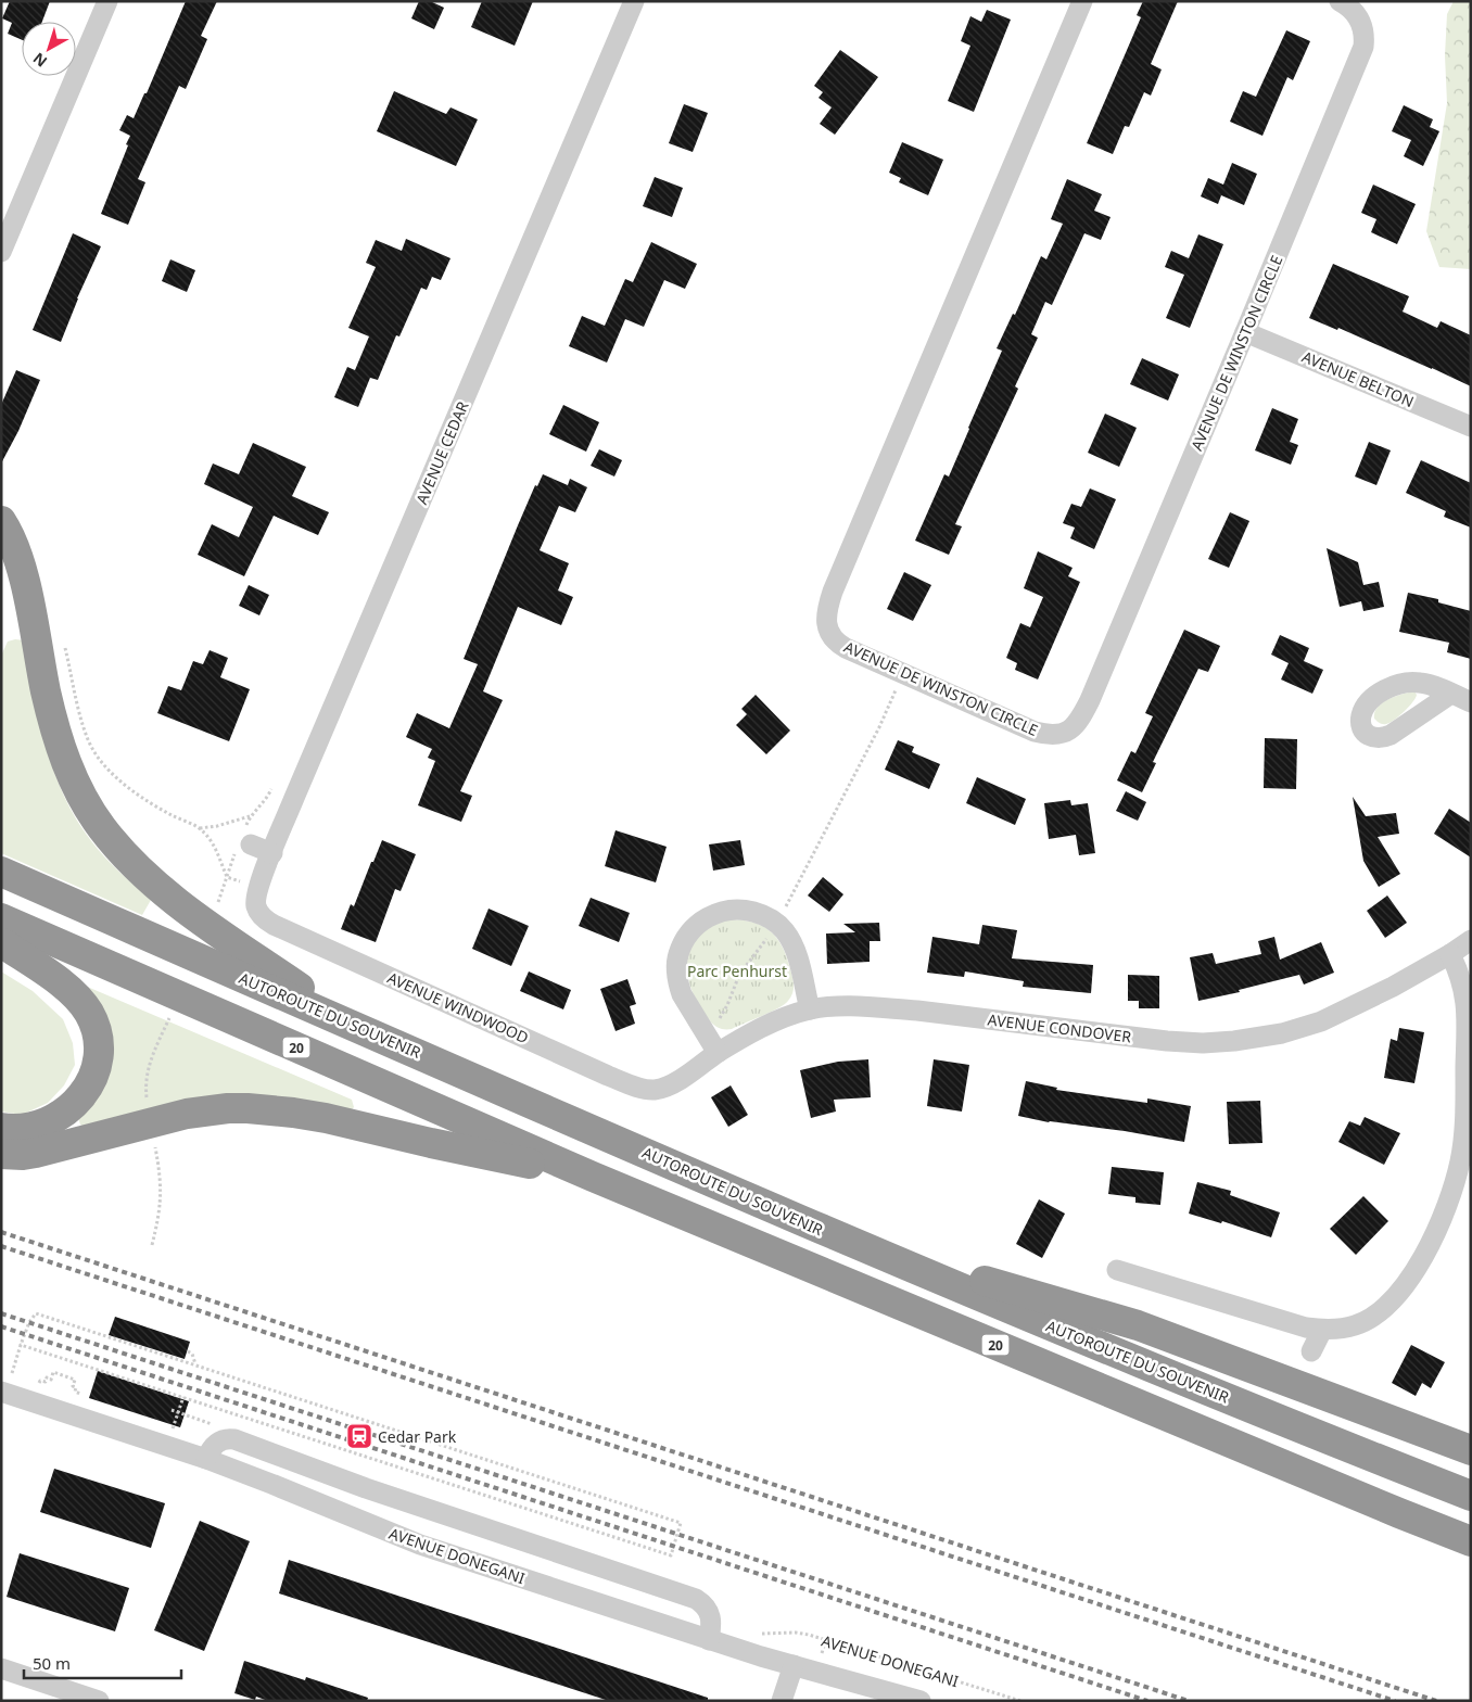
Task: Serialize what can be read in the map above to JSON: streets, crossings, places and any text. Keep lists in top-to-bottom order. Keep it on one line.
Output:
{"streets":{"highway":["AUTOROUTE DU SOUVENIR","20"],"street":["AVENUE DE WINSTON CIRCLE","AVENUE BELTON","AVENUE CEDAR","AVENUE WINDWOOD","AVENUE CONDOVER","AVENUE DONEGANI"]},"crossings":[["AVENUE DE WINSTON CIRCLE","AVENUE BELTON"],["AVENUE CEDAR","AVENUE WINDWOOD"],["AVENUE WINDWOOD","AVENUE CONDOVER"]],"parks":["Parc Penhurst"],"places":{"station":["Cedar Park"]},"scale_bar":"50 m","north":"bottom left"}
